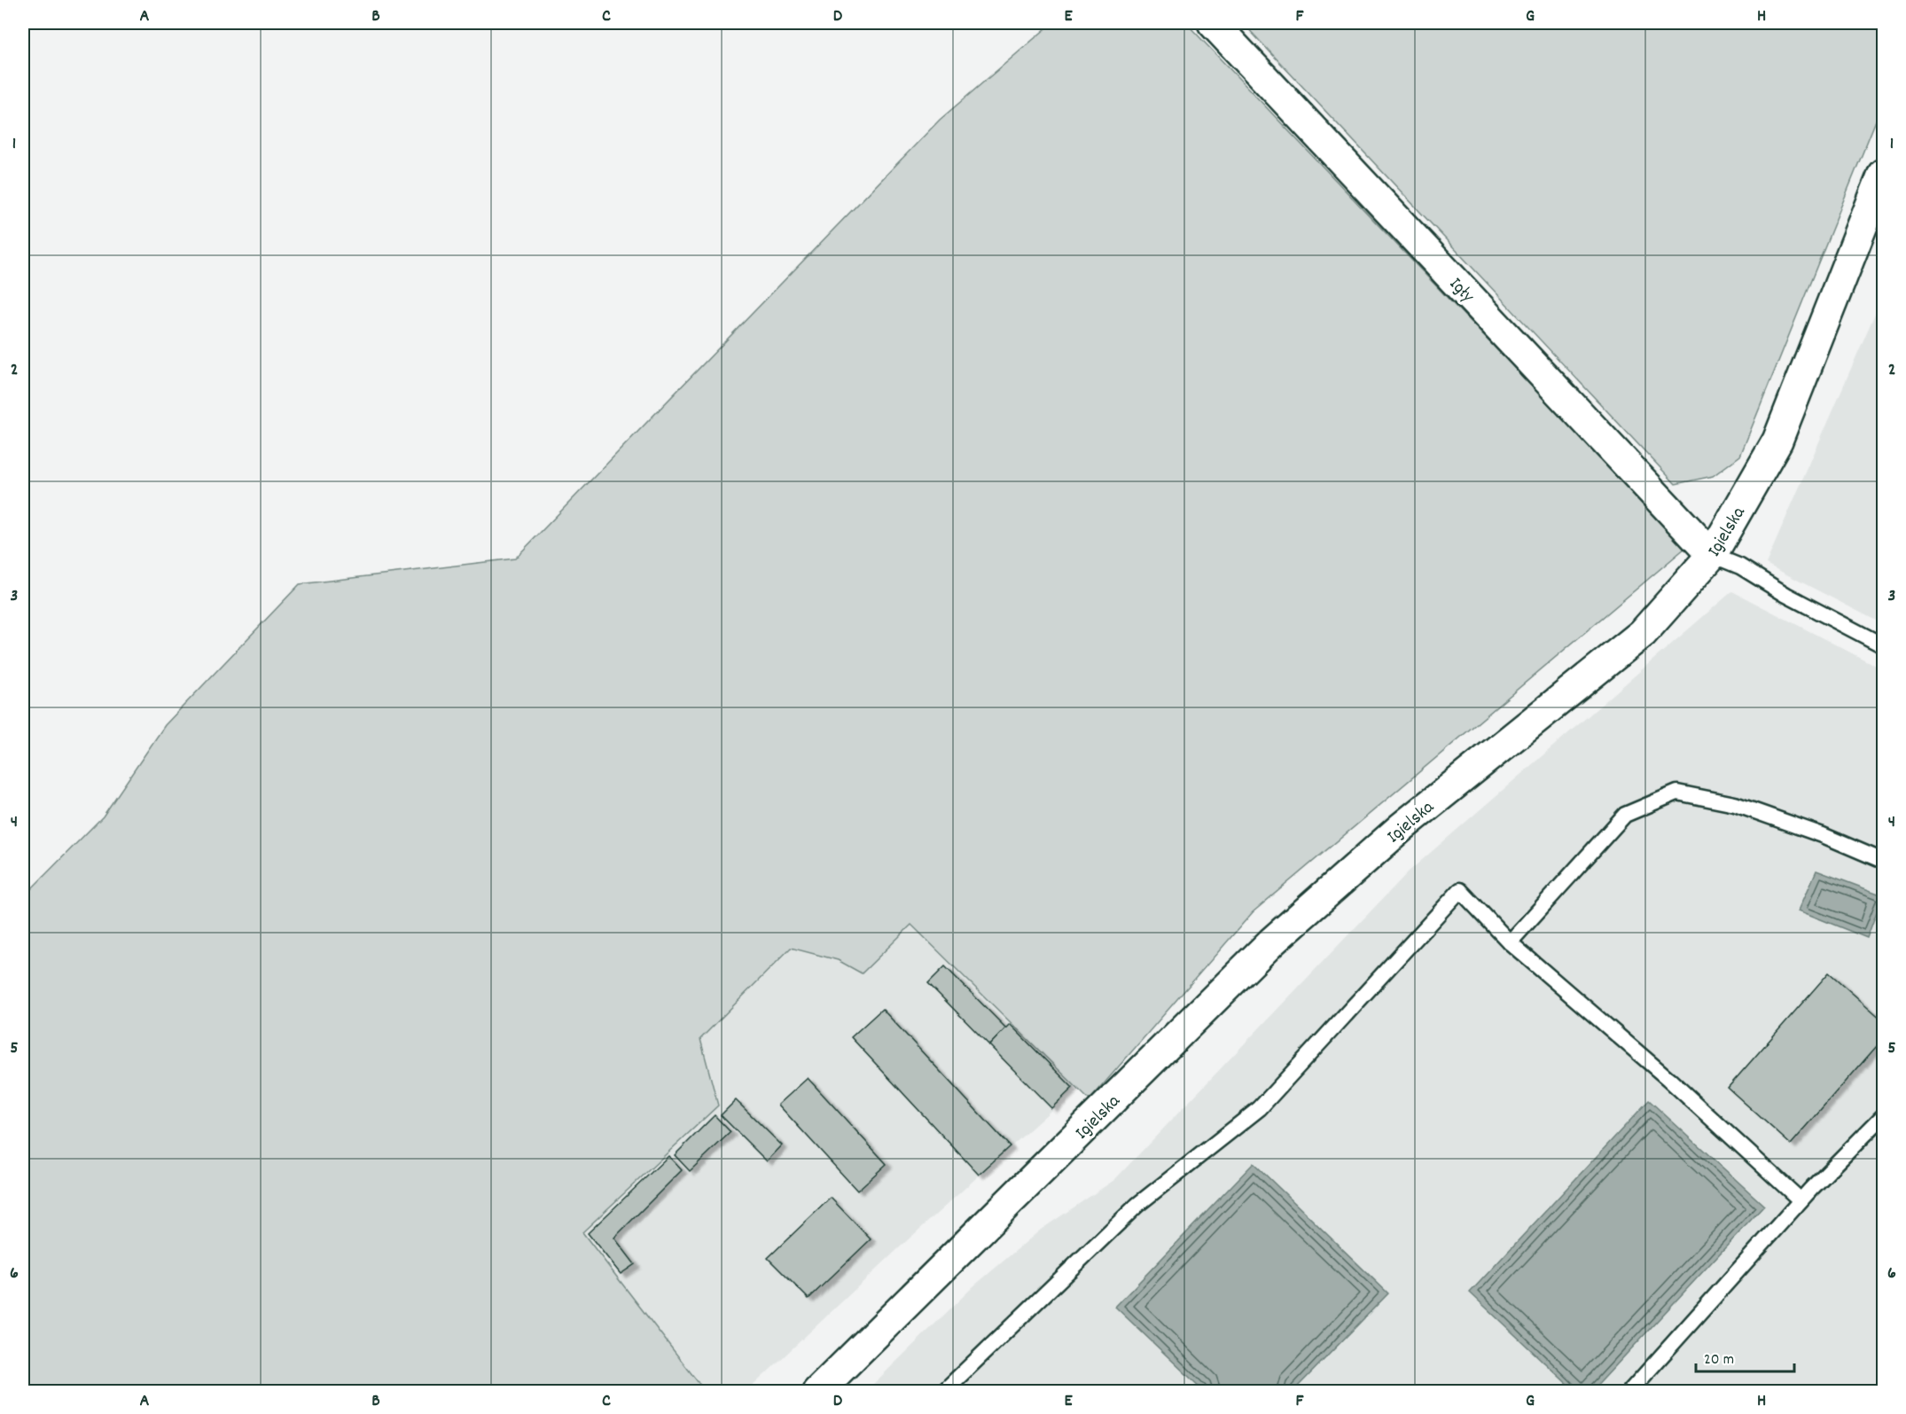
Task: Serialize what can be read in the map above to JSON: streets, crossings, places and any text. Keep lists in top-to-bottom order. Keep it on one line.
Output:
{"streets":{"street":["Igły","Igielska"]},"crossings":[["Igły","Igielska"]],"scale_bar":"20 m","grid":{"columns":["A","B","C","D","E","F","G","H"],"rows":["1","2","3","4","5","6"]}}
